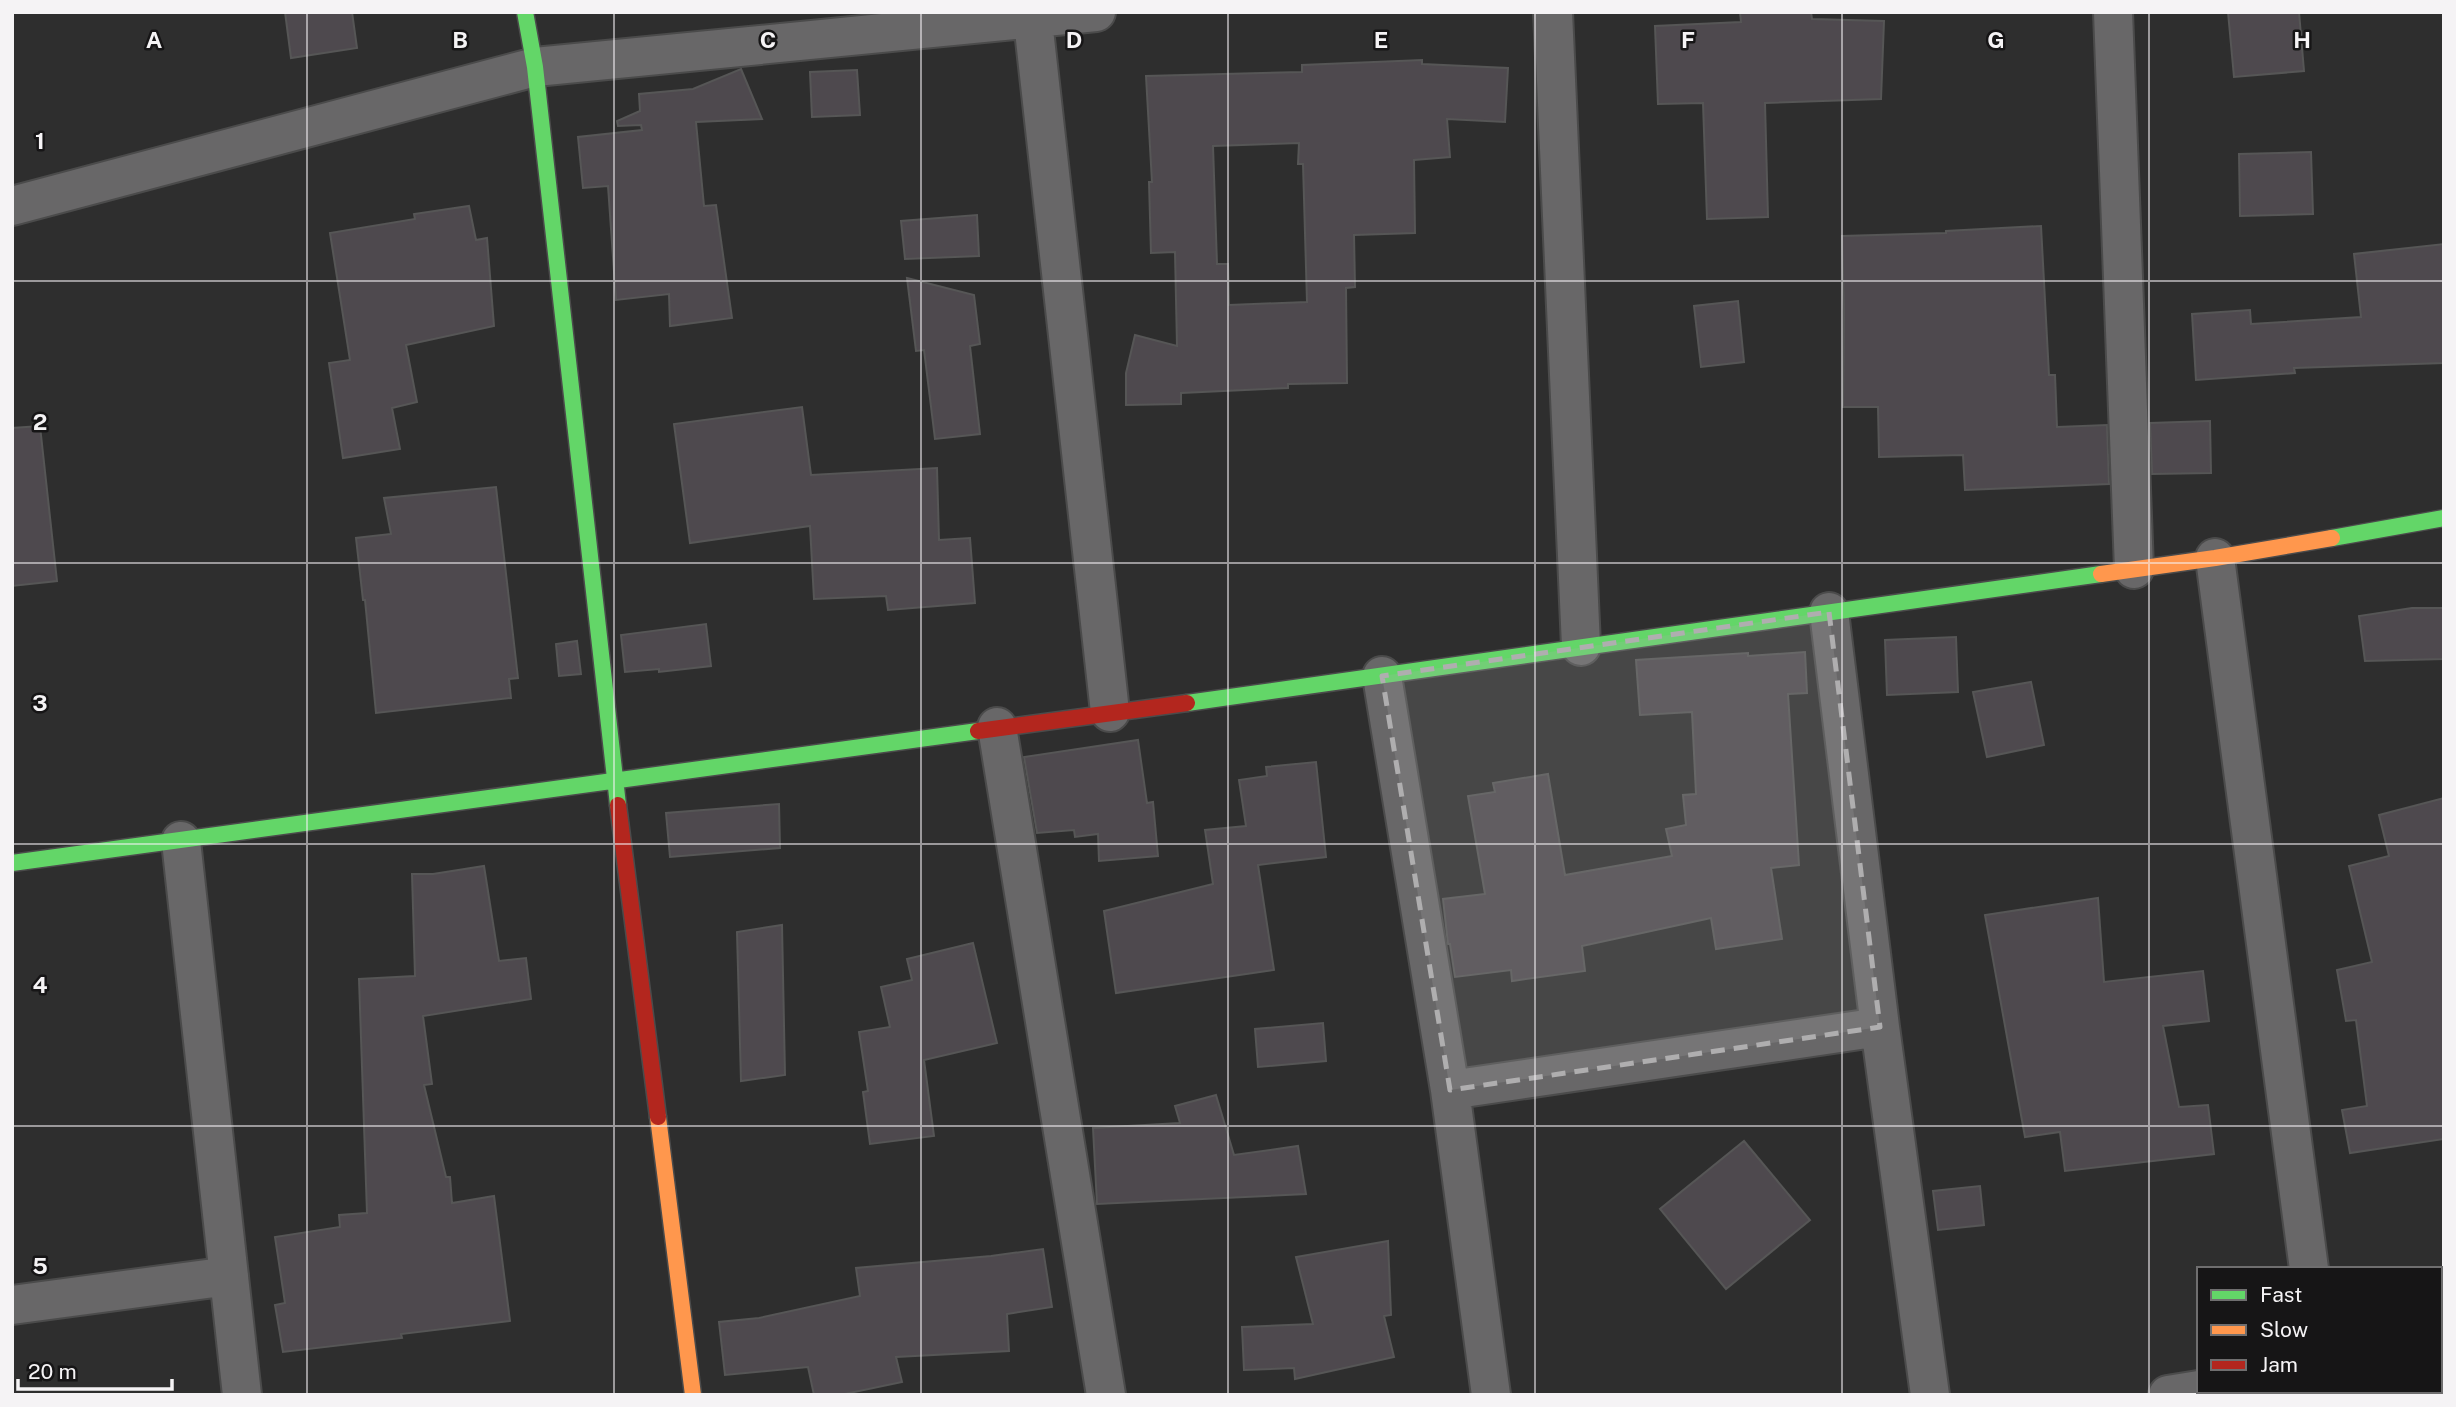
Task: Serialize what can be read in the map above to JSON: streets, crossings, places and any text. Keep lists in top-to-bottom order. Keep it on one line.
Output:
{"legend":["Fast","Slow","Jam"],"scale_bar":"20 m","grid":{"columns":["A","B","C","D","E","F","G","H"],"rows":["1","2","3","4","5"]}}
